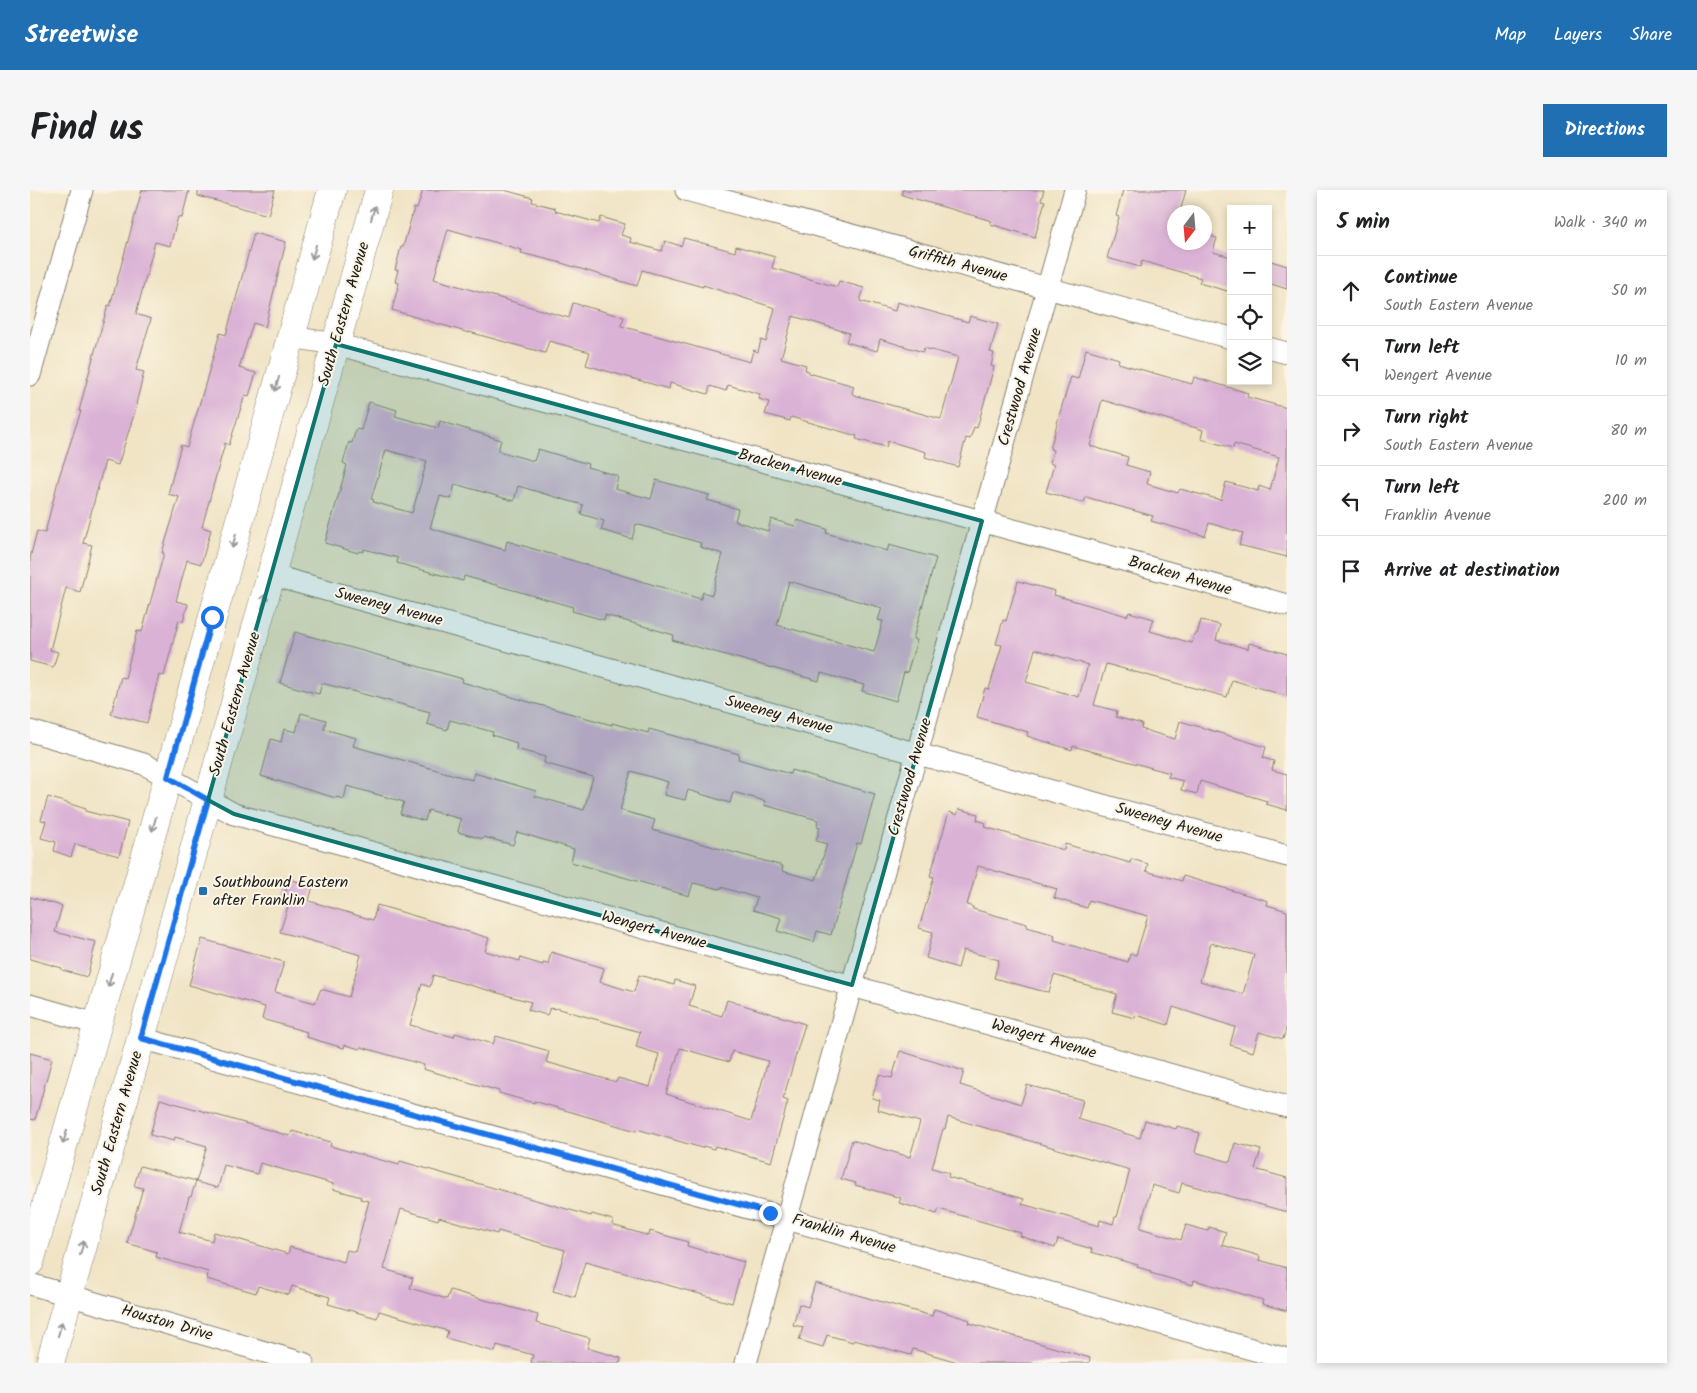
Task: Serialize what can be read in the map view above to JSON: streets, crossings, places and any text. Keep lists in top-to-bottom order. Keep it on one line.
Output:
{"streets":{"main road":["South Eastern Avenue"],"street":["Griffith Avenue","Crestwood Avenue","Bracken Avenue","Sweeney Avenue","Wengert Avenue","Franklin Avenue","Houston Drive"]},"crossings":[["Griffith Avenue","Crestwood Avenue"],["South Eastern Avenue","Bracken Avenue"],["South Eastern Avenue","Sweeney Avenue"],["South Eastern Avenue","Wengert Avenue"],["South Eastern Avenue","Franklin Avenue"],["South Eastern Avenue","Houston Drive"],["Crestwood Avenue","Bracken Avenue"],["Crestwood Avenue","Sweeney Avenue"],["Crestwood Avenue","Wengert Avenue"],["Crestwood Avenue","Franklin Avenue"]],"places":{"transit":["Southbound Eastern after Franklin"]},"north":"bottom","page":{"header":"Streetwise","nav":["Map","Layers","Share"],"title":"Find us","buttons":"Directions","heading":["5 min","Walk · 340 m"],"map_buttons":["+","−"],"list":[["Continue","South Eastern Avenue","50 m"],["Turn left","Wengert Avenue","10 m"],["Turn right","South Eastern Avenue","80 m"],["Turn left","Franklin Avenue","200 m"],"Arrive at destination"]}}
